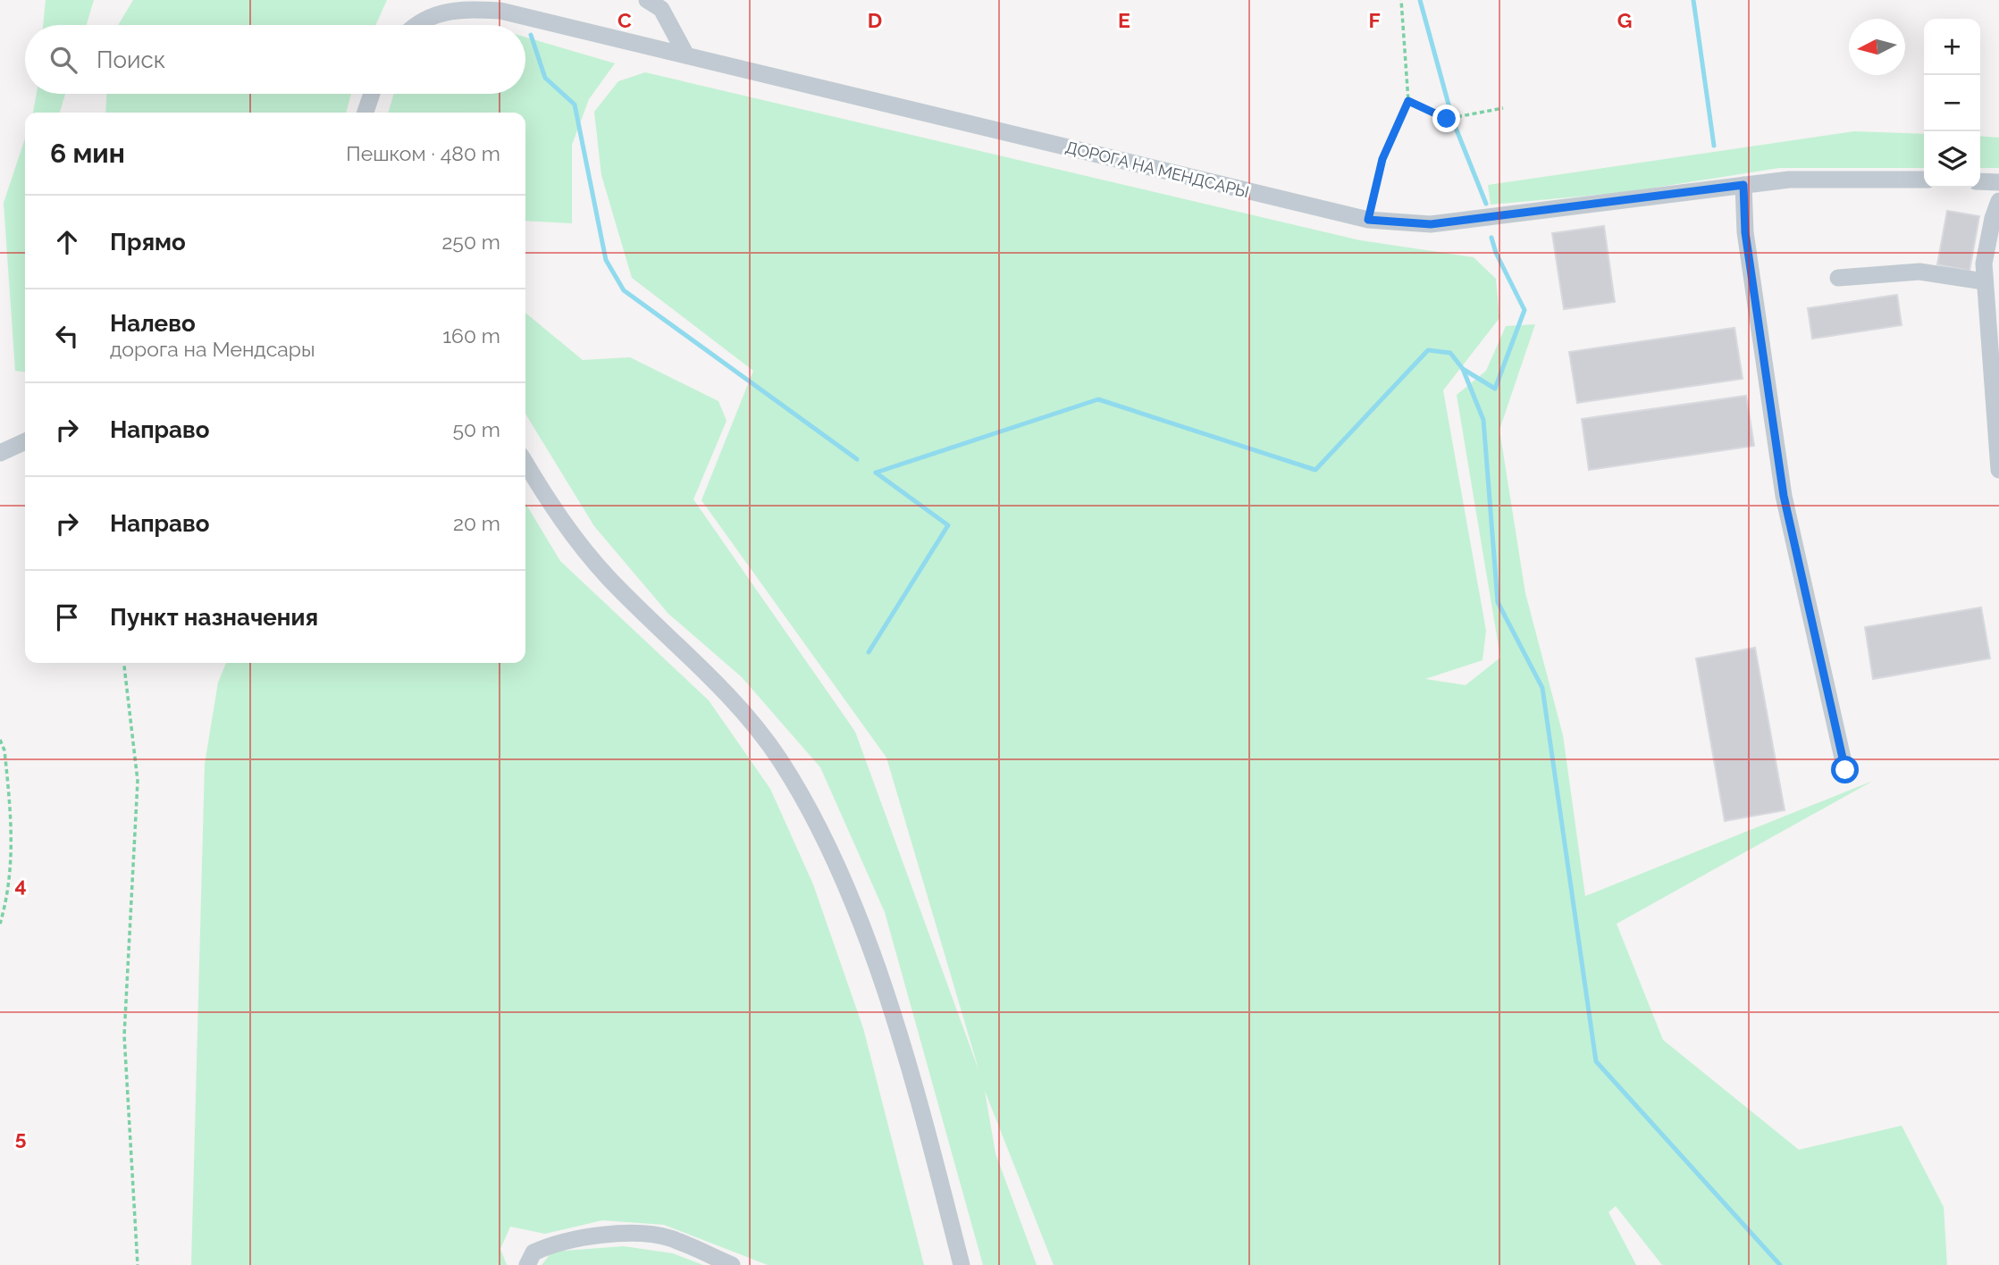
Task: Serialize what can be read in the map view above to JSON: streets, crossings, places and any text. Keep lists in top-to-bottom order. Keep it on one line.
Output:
{"streets":{"street":["ДОРОГА НА МЕНДСАРЫ"]},"north":"left","page":{"map_buttons":["+","−"],"search":"Поиск","heading":["6 мин","Пешком · 480 m"],"list":[["Прямо","250 m"],["Налево","дорога на Мендсары","160 m"],["Направо","50 m"],["Направо","20 m"],"Пункт назначения"]},"grid":{"columns":["C","D","E","F","G"],"rows":["4","5"]}}
